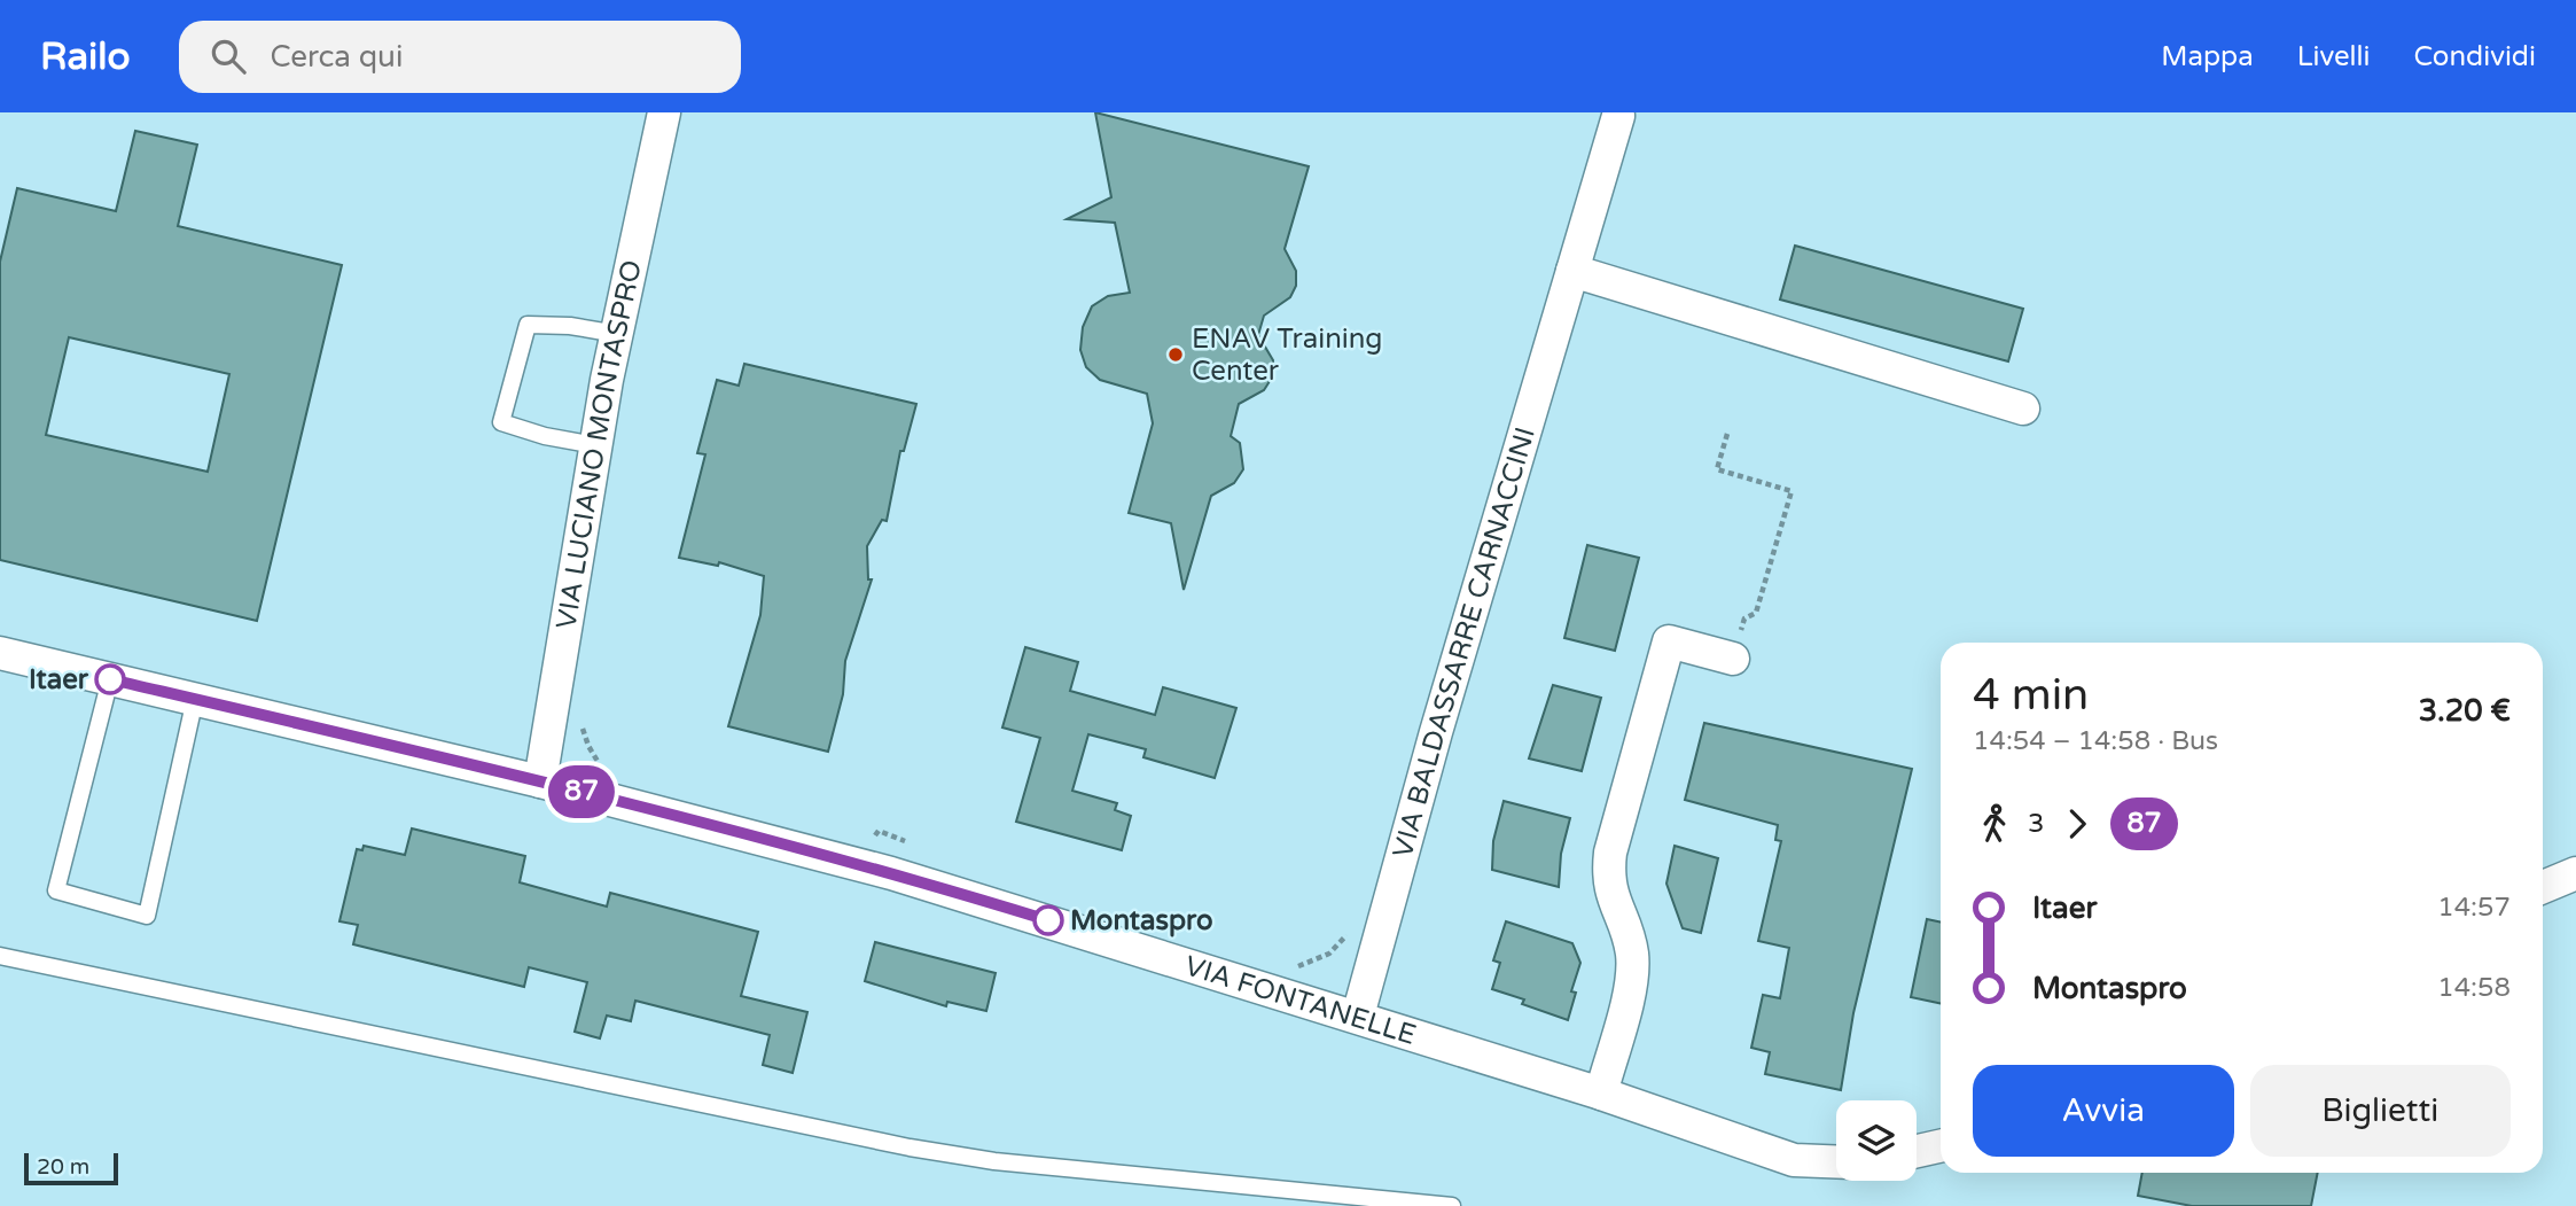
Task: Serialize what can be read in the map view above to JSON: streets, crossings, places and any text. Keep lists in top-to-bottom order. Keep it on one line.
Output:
{"streets":{"street":["VIA LUCIANO MONTASPRO","VIA BALDASSARRE CARNACCINI","VIA FONTANELLE"]},"crossings":[["VIA LUCIANO MONTASPRO","VIA FONTANELLE"],["VIA BALDASSARRE CARNACCINI","VIA FONTANELLE"]],"places":["ENAV Training Center","Itaer","Montaspro"],"lines":["bus line 87"],"scale_bar":"20 m","page":{"header":"Railo","search":"Cerca qui","nav":["Mappa","Livelli","Condividi"],"on_map":"87","heading":["4 min","14:54 – 14:58 · Bus","3.20 €"],"legs":["3","87"],"list":[{"name":"Itaer","value":"14:57"},{"name":"Montaspro","value":"14:58"}],"buttons":["Avvia","Biglietti"],"scale":"20 m"}}
